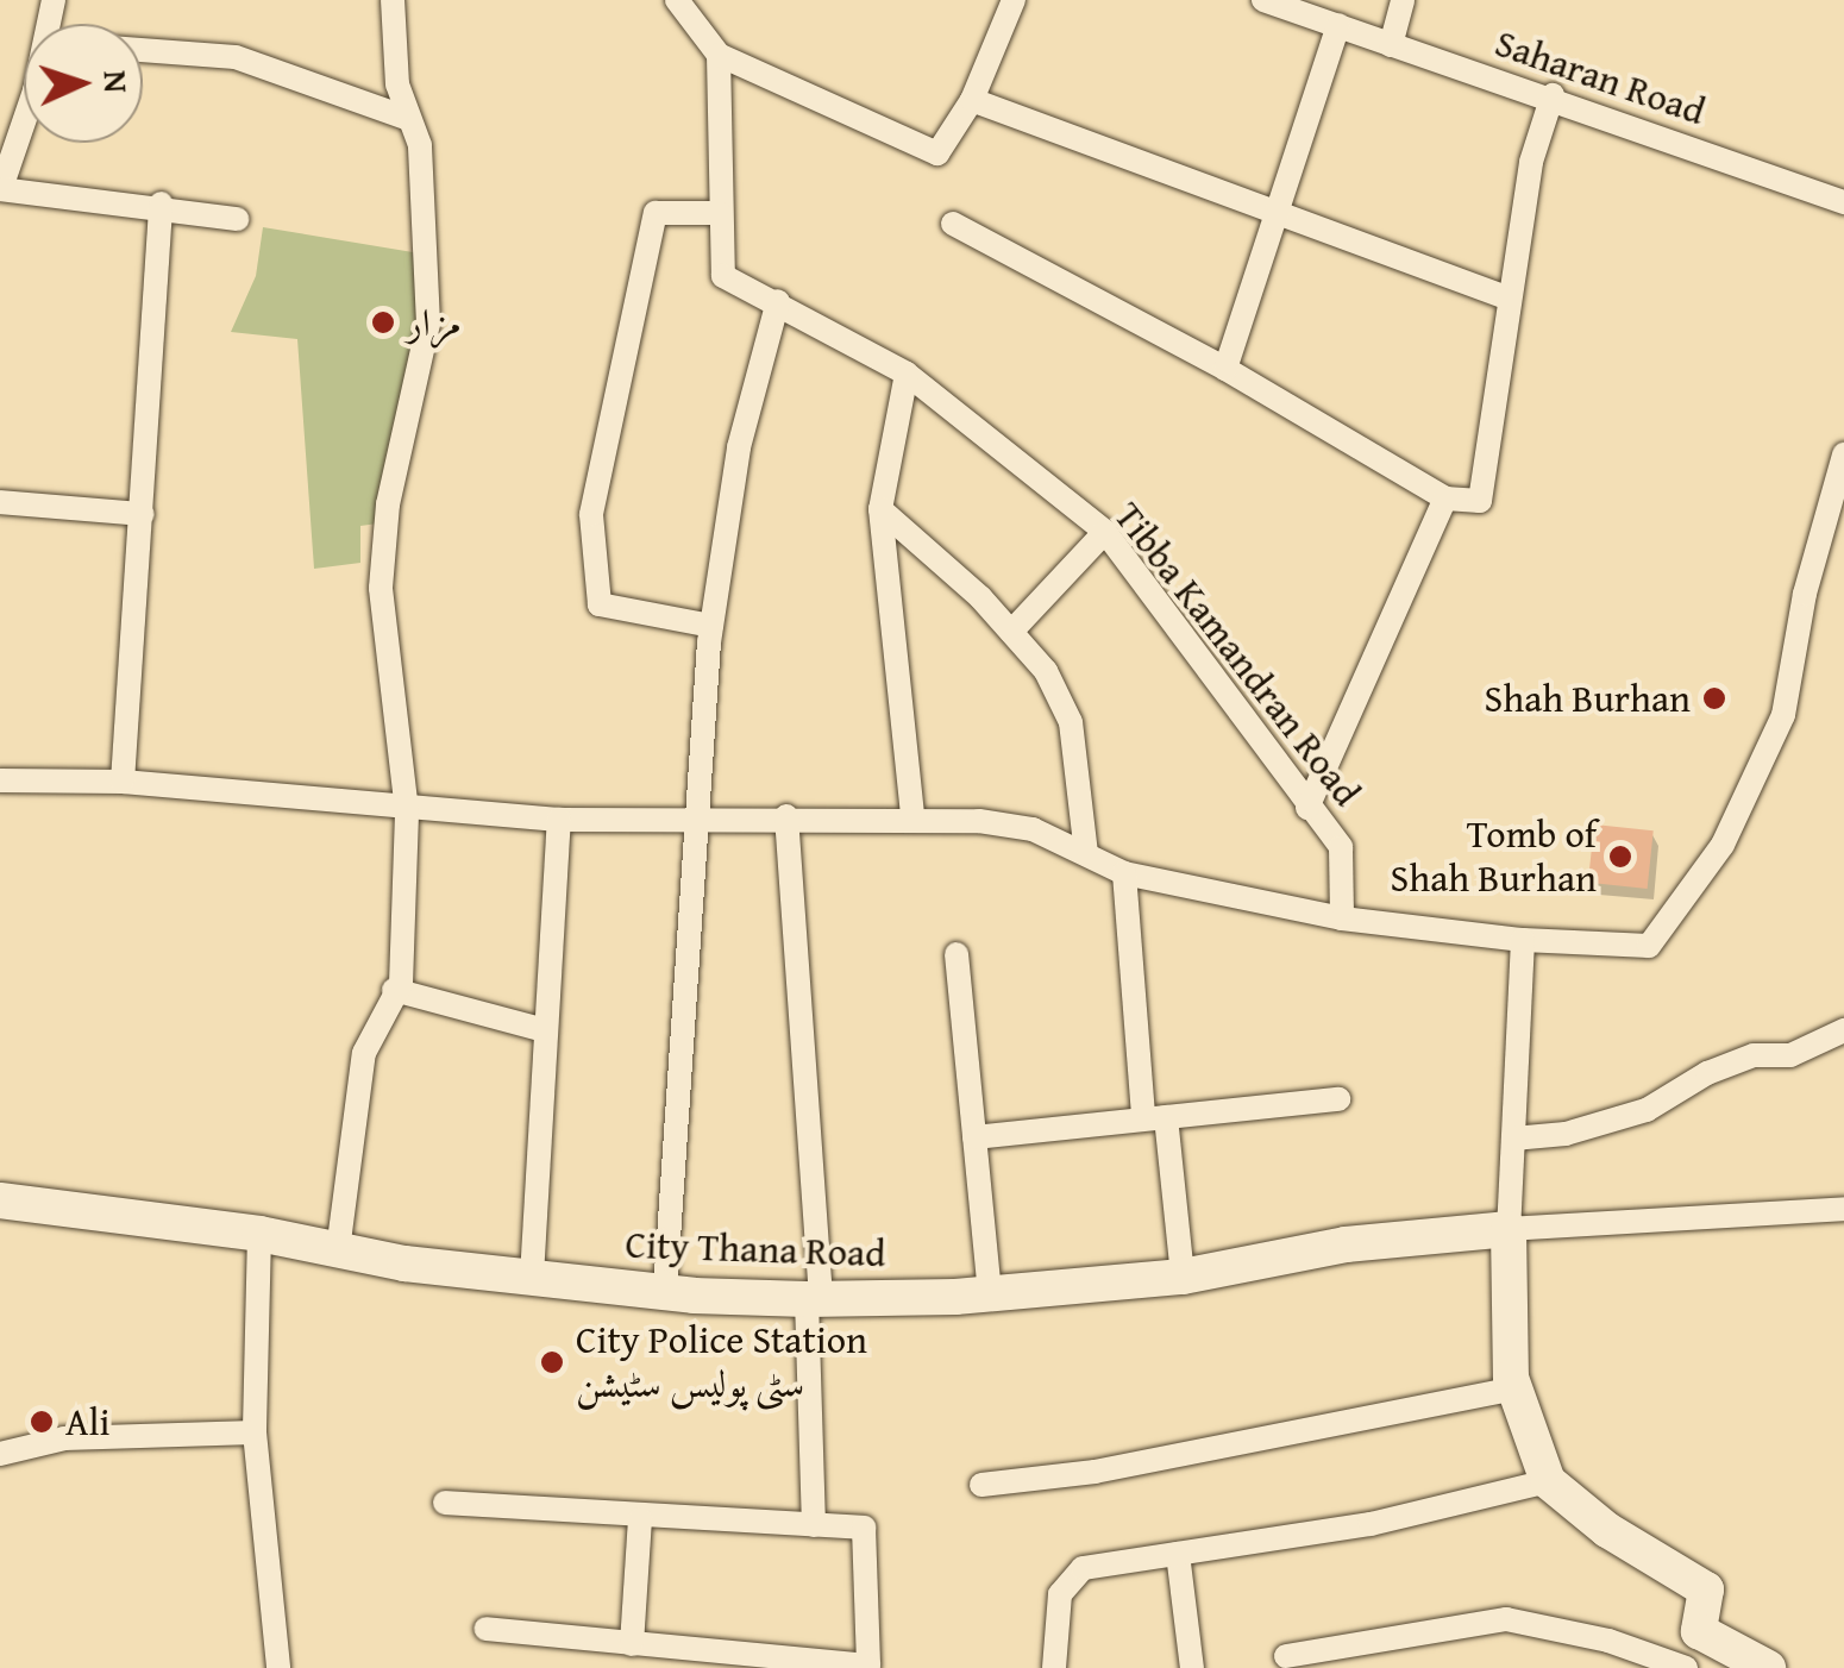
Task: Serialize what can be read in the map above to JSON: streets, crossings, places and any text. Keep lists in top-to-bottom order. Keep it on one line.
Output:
{"streets":{"street":["Saharan Road","Tibba Kamandran Road","City Thana Road"]},"places":["مزار","Shah Burhan","Tomb of Shah Burhan","City Police Station سٹی پولیس سٹیشن","Ali"],"north":"right"}
